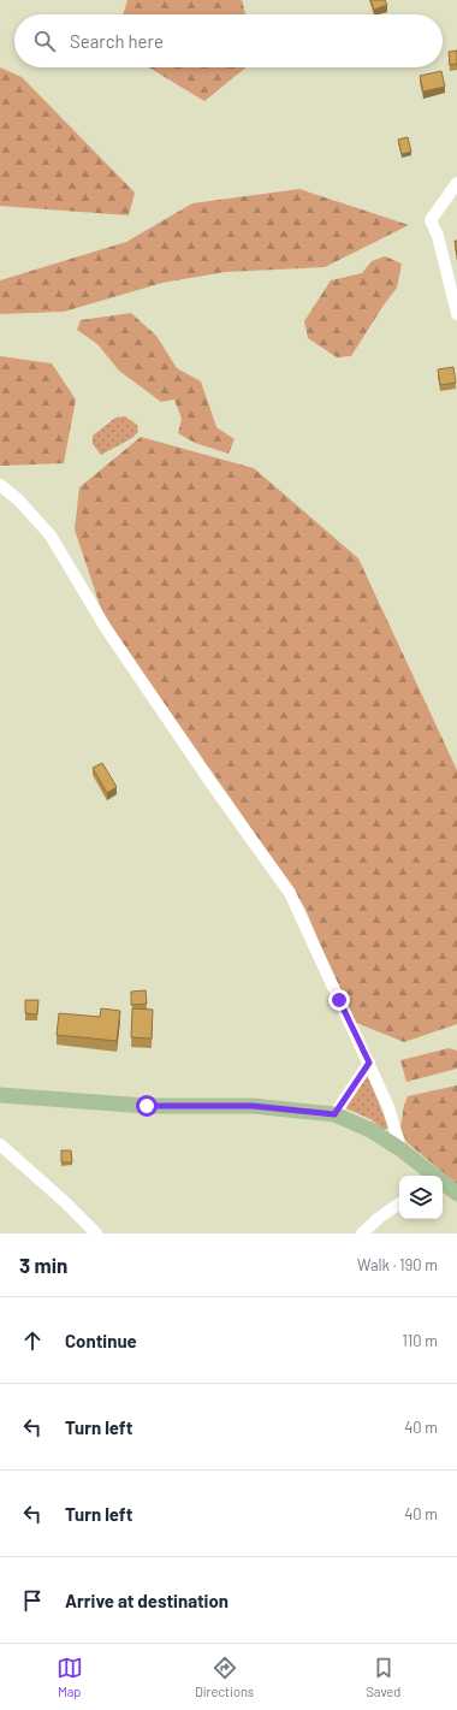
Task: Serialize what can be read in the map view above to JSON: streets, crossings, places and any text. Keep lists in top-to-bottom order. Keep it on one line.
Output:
{"page":{"search":"Search here","heading":["3 min","Walk · 190 m"],"list":[["Continue","110 m"],["Turn left","40 m"],["Turn left","40 m"],"Arrive at destination"],"nav":["Map","Directions","Saved"]}}
